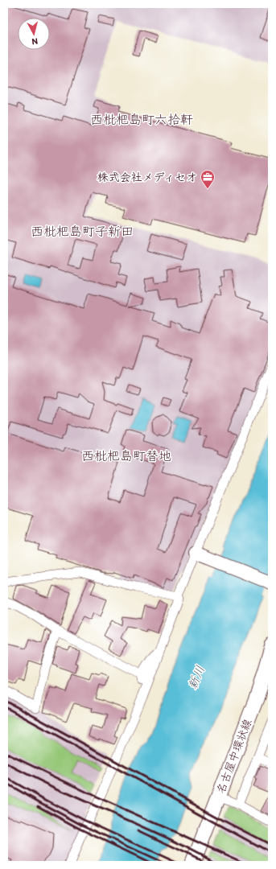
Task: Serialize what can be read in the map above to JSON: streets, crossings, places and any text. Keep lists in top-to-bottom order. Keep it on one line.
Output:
{"streets":{"main road":["名古屋中環状線"]},"districts":["西枇杷島町六拾軒","西枇杷島町子新田","西枇杷島町替地"],"water":["新川"],"places":{"office":["株式会社メディセオ"]},"north":"bottom"}
